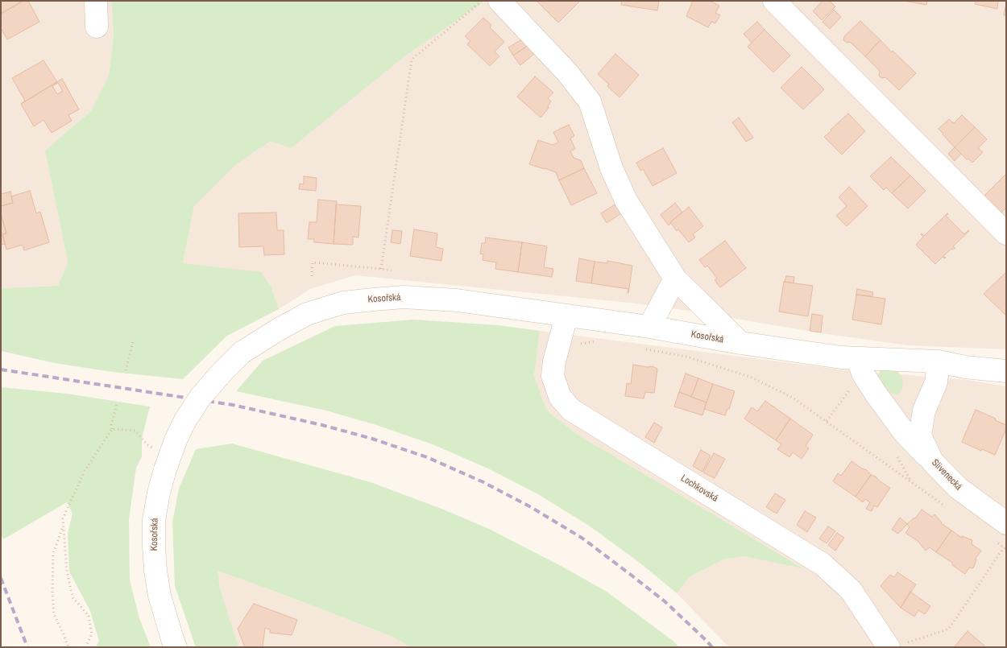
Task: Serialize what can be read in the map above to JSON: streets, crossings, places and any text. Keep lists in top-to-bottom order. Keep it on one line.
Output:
{"streets":{"street":["Kosořská","Slivenecká","Lochkovská"]},"crossings":[["Kosořská","Slivenecká"],["Kosořská","Lochkovská"]]}
